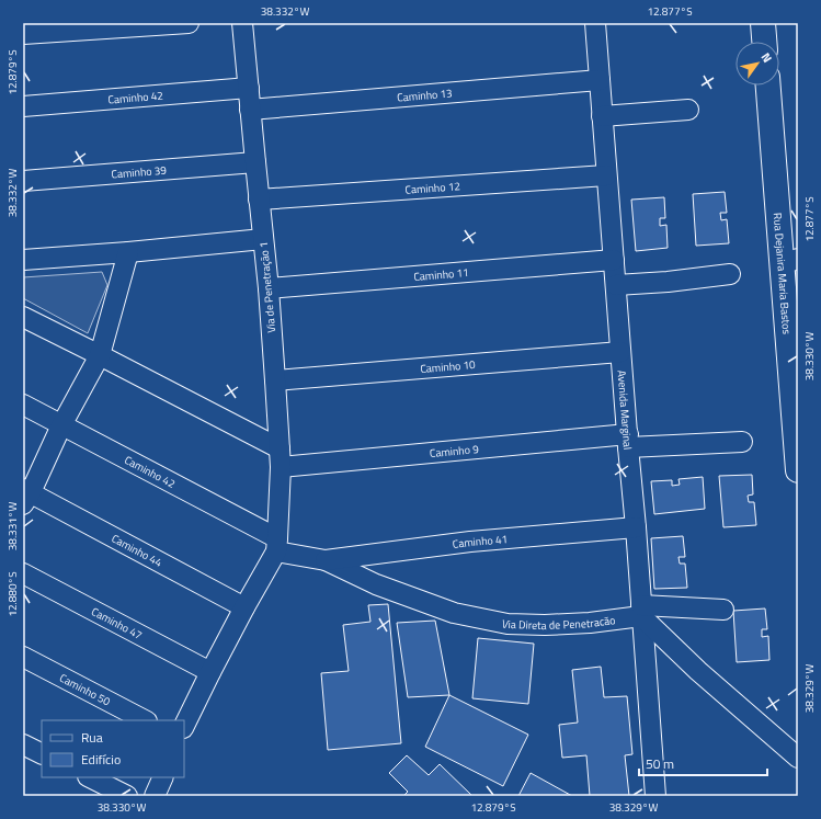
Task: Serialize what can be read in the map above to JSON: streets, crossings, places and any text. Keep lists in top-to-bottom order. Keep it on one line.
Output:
{"streets":{"main road":["Rua Dejanira Maria Bastos"],"street":["Caminho 13","Caminho 42","Caminho 39","Caminho 12","Caminho 11","Via de Penetração 1","Caminho 10","Avenida Marginal","Caminho 9","Caminho 41","Caminho 44","Via Direta de Penetracão","Caminho 47","Caminho 50"]},"crossings":[["Caminho 13","Via de Penetração 1"],["Caminho 13","Avenida Marginal"],["Caminho 42","Via de Penetração 1"],["Caminho 42","Via Direta de Penetracão"],["Caminho 39","Via de Penetração 1"],["Caminho 12","Via de Penetração 1"],["Caminho 12","Avenida Marginal"],["Caminho 11","Via de Penetração 1"],["Caminho 11","Avenida Marginal"],["Via de Penetração 1","Caminho 10"],["Via de Penetração 1","Caminho 9"],["Via de Penetração 1","Via Direta de Penetracão"],["Caminho 10","Avenida Marginal"],["Avenida Marginal","Caminho 9"],["Avenida Marginal","Caminho 41"],["Avenida Marginal","Via Direta de Penetracão"],["Caminho 41","Via Direta de Penetracão"]],"legend":["Rua","Edifício"],"scale_bar":"50 m","north":"top right","coordinates":["38.332°W","12.877°S","12.879°S","38.330°W","38.331°W","12.880°S","38.329°W"]}
